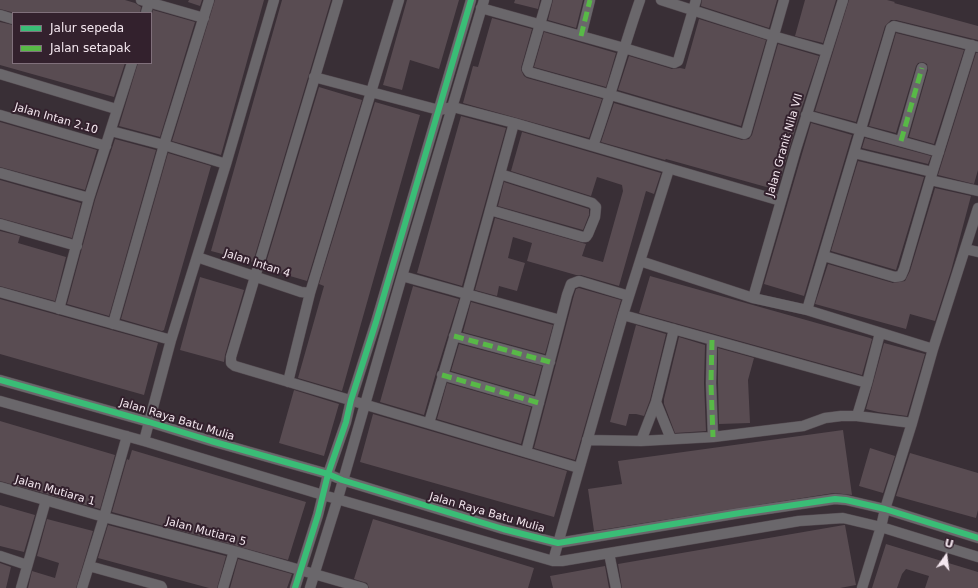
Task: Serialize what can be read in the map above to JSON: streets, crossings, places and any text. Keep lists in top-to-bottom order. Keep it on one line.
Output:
{"streets":{"street":["Jalan Intan 2.10","Jalan Granit Nila VII","Jalan Intan 4","Jalan Raya Batu Mulia","Jalan Mutiara 1","Jalan Mutiara 5"]},"crossings":[["Jalan Mutiara 1","Jalan Mutiara 5"]],"legend":["Jalur sepeda","Jalan setapak"],"north":"top"}
